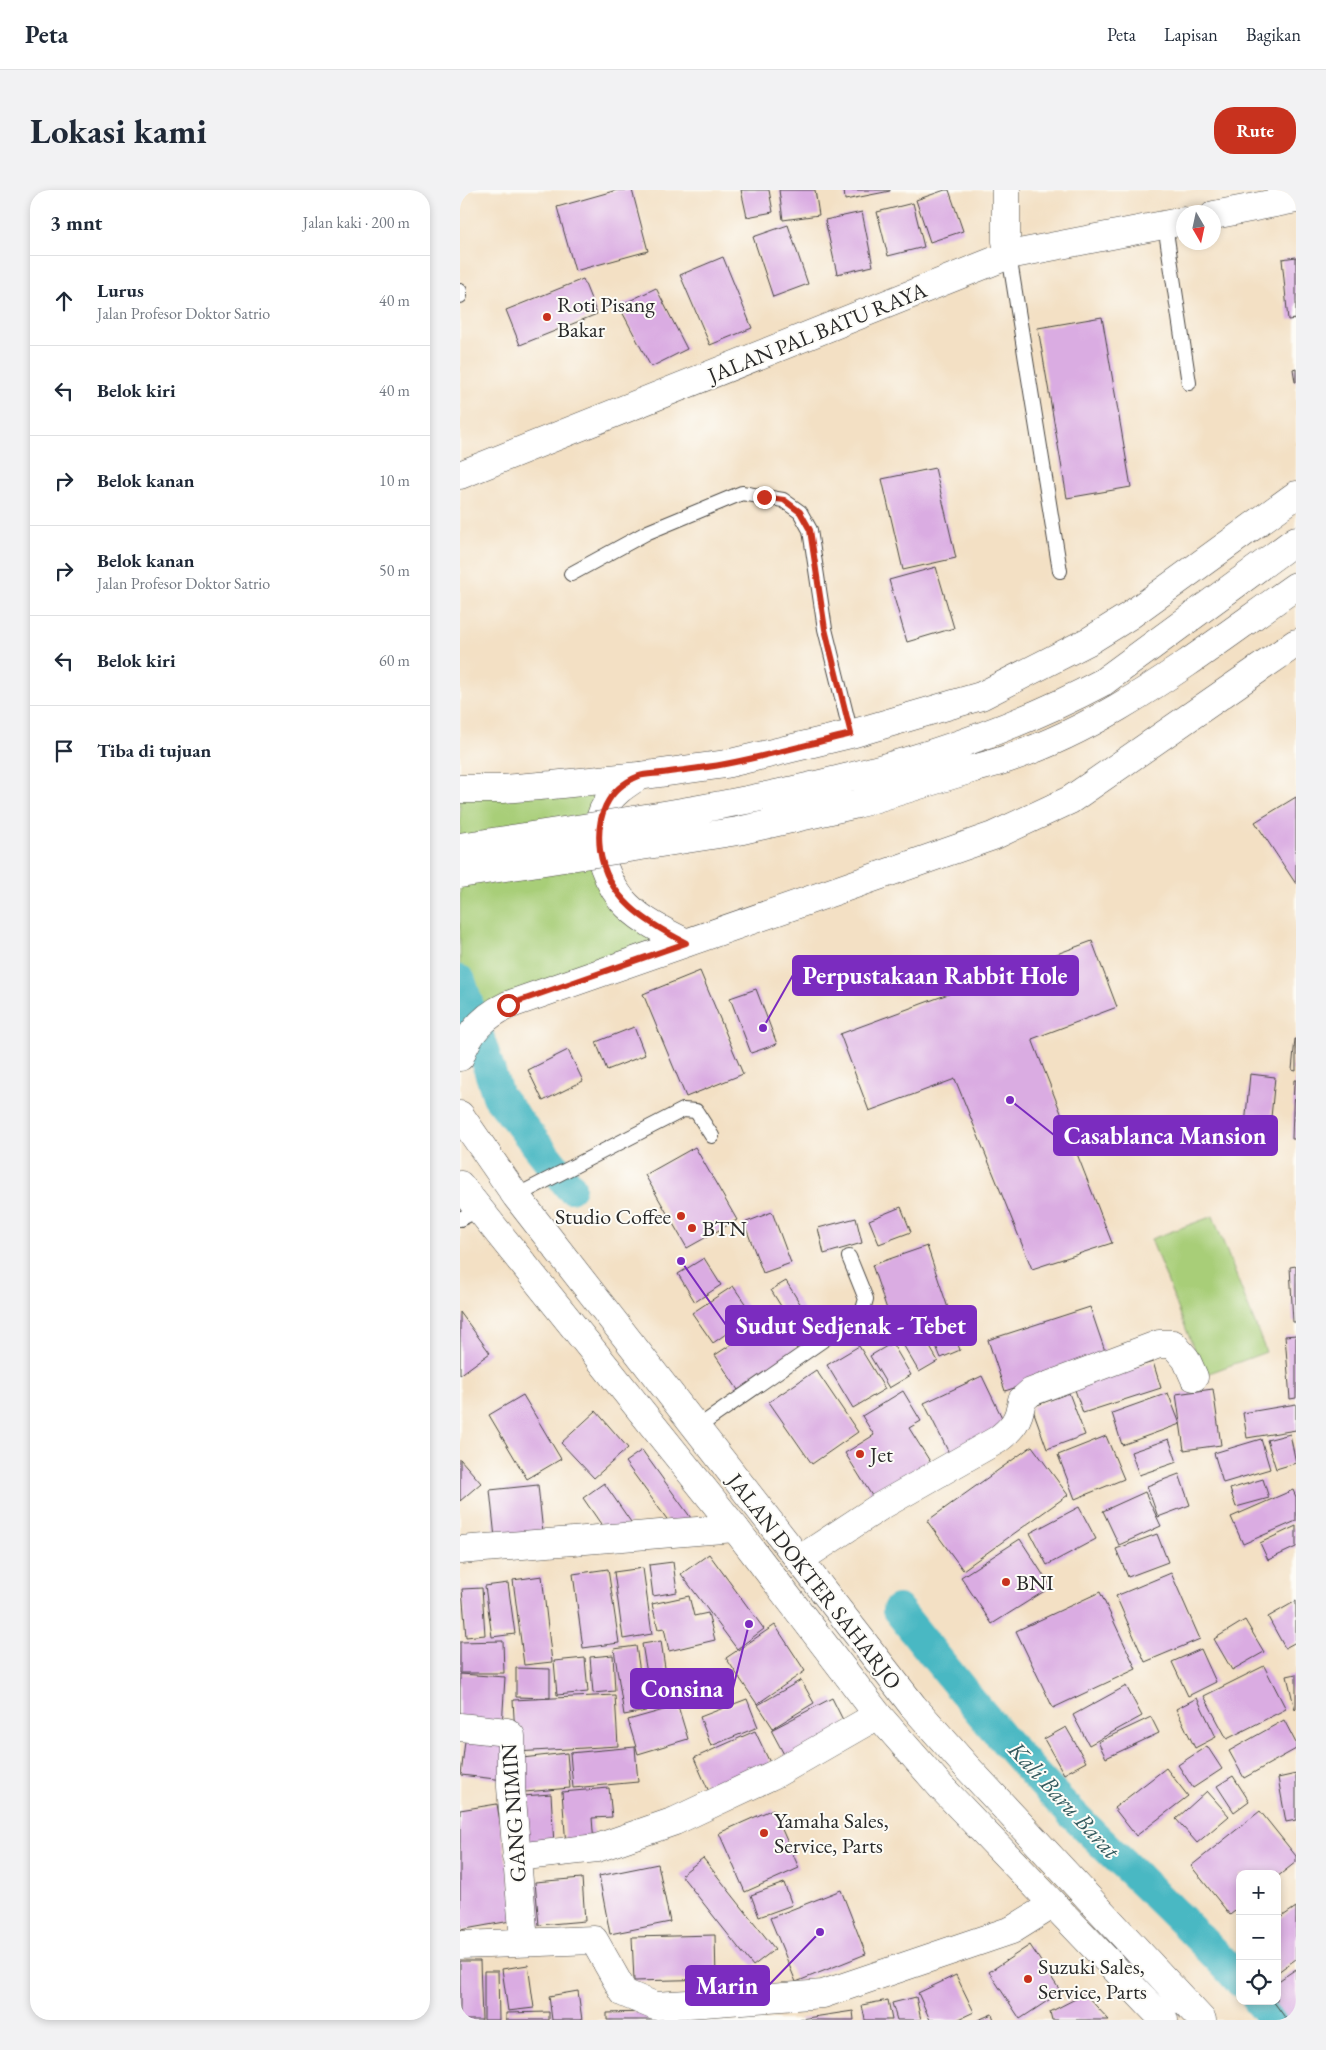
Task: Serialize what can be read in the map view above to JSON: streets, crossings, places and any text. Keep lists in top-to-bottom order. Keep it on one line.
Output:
{"streets":{"street":["JALAN PAL BATU RAYA","JALAN DOKTER SAHARJO","GANG NIMIN"]},"water":["Kali Baru Barat"],"places":["Roti Pisang Bakar","Perpustakaan Rabbit Hole","Casablanca Mansion","Studio Coffee","BTN","Sudut Sedjenak - Tebet","Jet","BNI","Consina","Yamaha Sales, Service, Parts","Marin","Suzuki Sales, Service, Parts"],"north":"bottom","page":{"header":"Peta","nav":["Peta","Lapisan","Bagikan"],"buttons":"Rute","title":"Lokasi kami","heading":["3 mnt","Jalan kaki · 200 m"],"list":[["Lurus","Jalan Profesor Doktor Satrio","40 m"],["Belok kiri","40 m"],["Belok kanan","10 m"],["Belok kanan","Jalan Profesor Doktor Satrio","50 m"],["Belok kiri","60 m"],"Tiba di tujuan"],"map_buttons":["+","−"]}}
